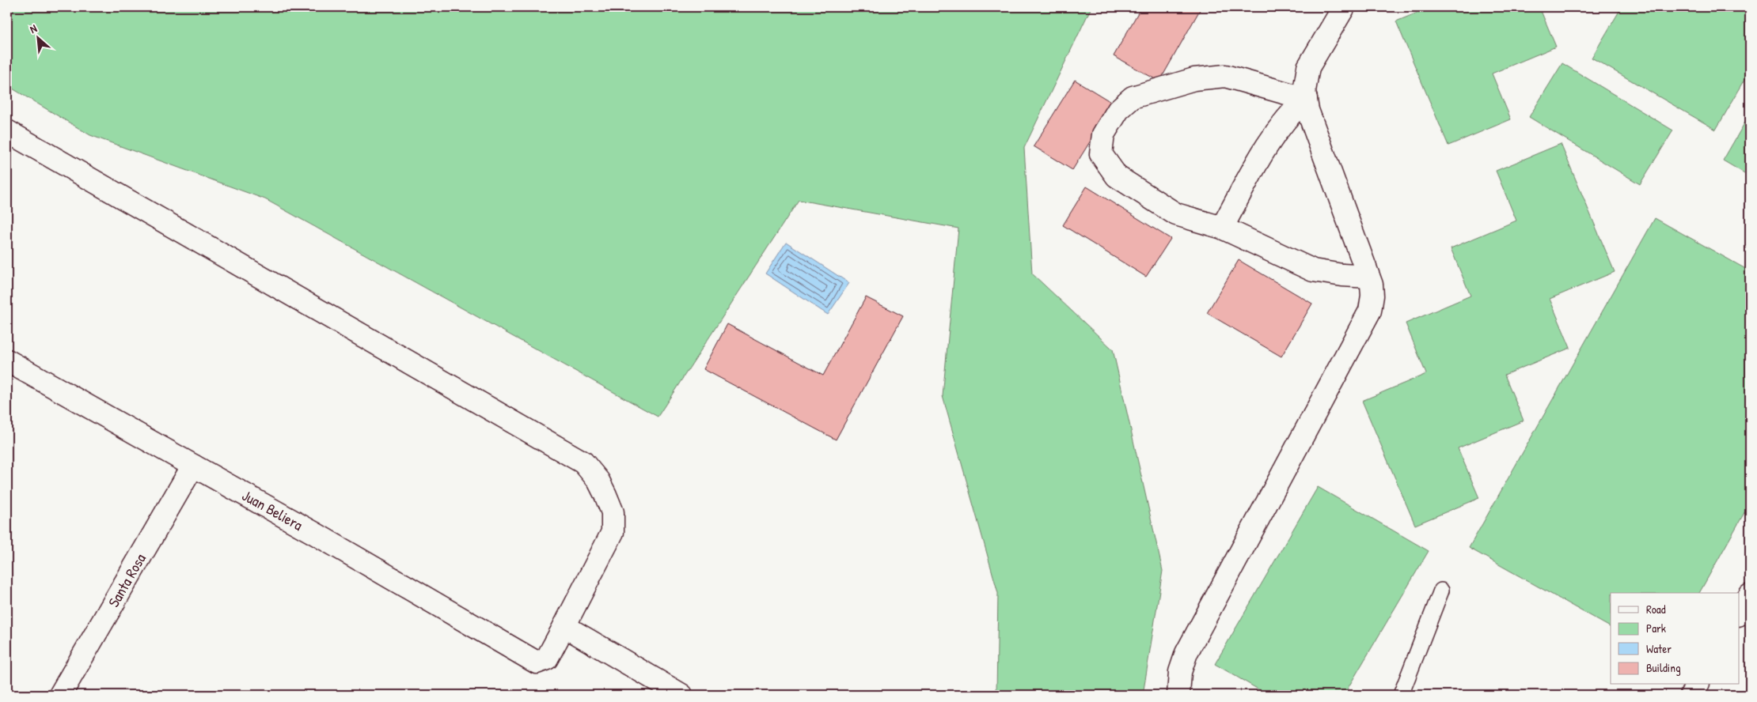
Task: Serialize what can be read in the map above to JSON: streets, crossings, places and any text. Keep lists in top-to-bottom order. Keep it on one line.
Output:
{"streets":{"street":["Juan Beliera","Santa Rosa"]},"crossings":[["Juan Beliera","Santa Rosa"]],"legend":["Road","Park","Water","Building"],"north":"top left"}
